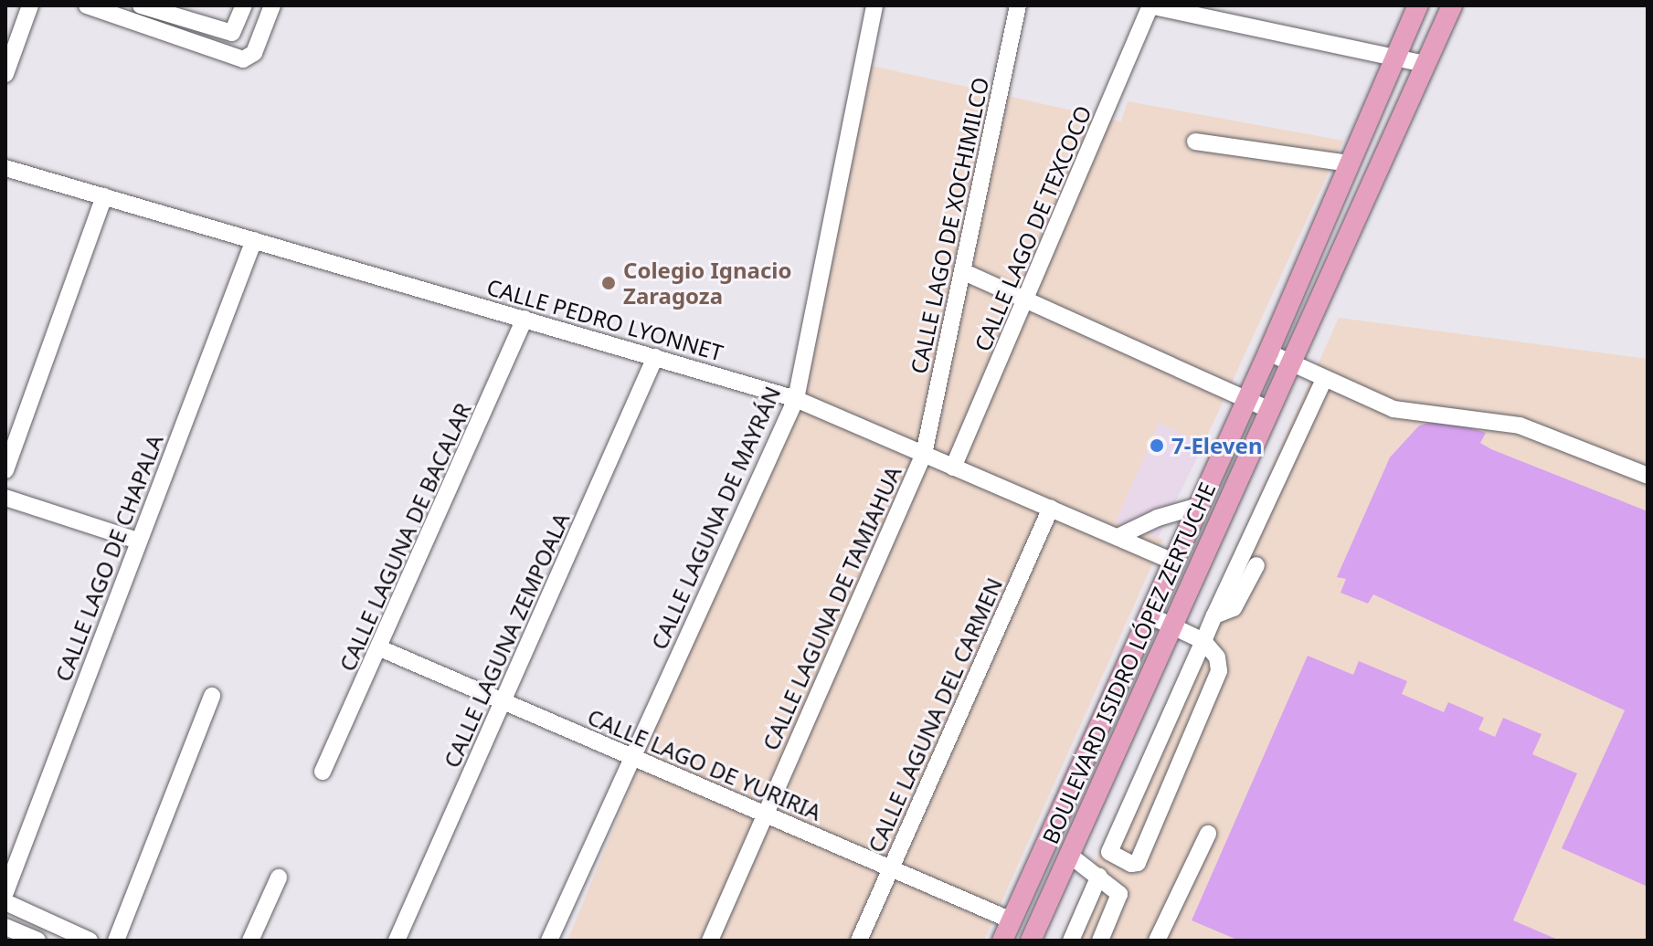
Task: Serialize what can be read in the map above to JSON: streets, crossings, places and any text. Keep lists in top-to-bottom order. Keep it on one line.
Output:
{"streets":{"main road":["BOULEVARD ISIDRO LÓPEZ ZERTUCHE"],"street":["CALLE LAGO DE XOCHIMILCO","CALLE LAGO DE TEXCOCO","CALLE PEDRO LYONNET","CALLE LAGUNA DE MAYRÁN","CALLE LAGUNA DE BACALAR","CALLE LAGO DE CHAPALA","CALLE LAGUNA DE TAMIAHUA","CALLE LAGUNA ZEMPOALA","CALLE LAGUNA DEL CARMEN","CALLE LAGO DE YURIRIA"]},"crossings":[["CALLE LAGO DE XOCHIMILCO","CALLE PEDRO LYONNET"],["CALLE LAGO DE XOCHIMILCO","CALLE LAGUNA DE TAMIAHUA"],["CALLE LAGO DE TEXCOCO","CALLE PEDRO LYONNET"],["CALLE PEDRO LYONNET","CALLE LAGUNA DE MAYRÁN"],["CALLE PEDRO LYONNET","CALLE LAGUNA DE BACALAR"],["CALLE PEDRO LYONNET","CALLE LAGO DE CHAPALA"],["CALLE PEDRO LYONNET","CALLE LAGUNA DE TAMIAHUA"],["CALLE PEDRO LYONNET","CALLE LAGUNA ZEMPOALA"],["CALLE PEDRO LYONNET","BOULEVARD ISIDRO LÓPEZ ZERTUCHE"],["CALLE PEDRO LYONNET","CALLE LAGUNA DEL CARMEN"],["CALLE LAGUNA DE MAYRÁN","CALLE LAGO DE YURIRIA"],["CALLE LAGUNA DE BACALAR","CALLE LAGO DE YURIRIA"],["CALLE LAGUNA DE TAMIAHUA","CALLE LAGO DE YURIRIA"],["CALLE LAGUNA ZEMPOALA","CALLE LAGO DE YURIRIA"],["BOULEVARD ISIDRO LÓPEZ ZERTUCHE","CALLE LAGO DE YURIRIA"],["CALLE LAGUNA DEL CARMEN","CALLE LAGO DE YURIRIA"]],"places":["Colegio Ignacio Zaragoza","7-Eleven"]}
